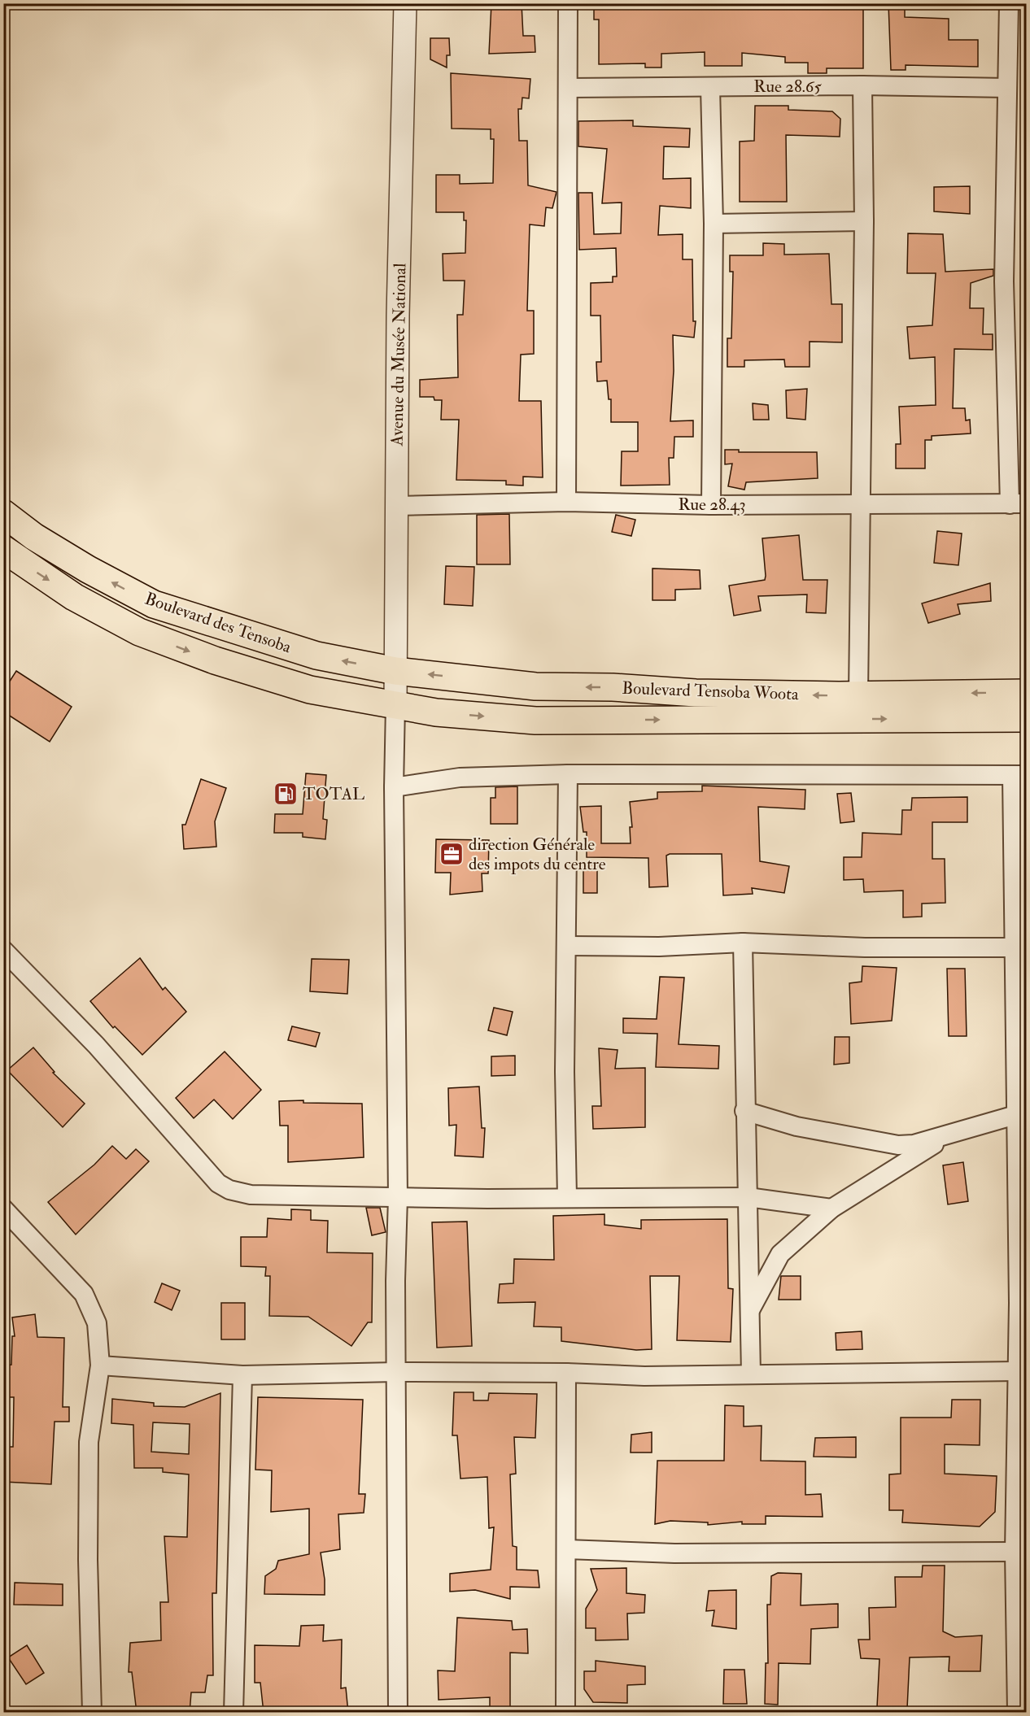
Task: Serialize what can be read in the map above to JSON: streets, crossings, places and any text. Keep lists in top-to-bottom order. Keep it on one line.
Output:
{"streets":{"main road":["Boulevard des Tensoba","Boulevard Tensoba Woota"],"street":["Rue 28.65","Avenue du Musée National","Rue 28.43"]},"crossings":[["Avenue du Musée National","Rue 28.43"],["Avenue du Musée National","Boulevard des Tensoba"],["Avenue du Musée National","Boulevard Tensoba Woota"],["Boulevard des Tensoba","Boulevard Tensoba Woota"]],"places":{"fuel station":["TOTAL"],"office":["direction Générale des impots du centre"]}}
